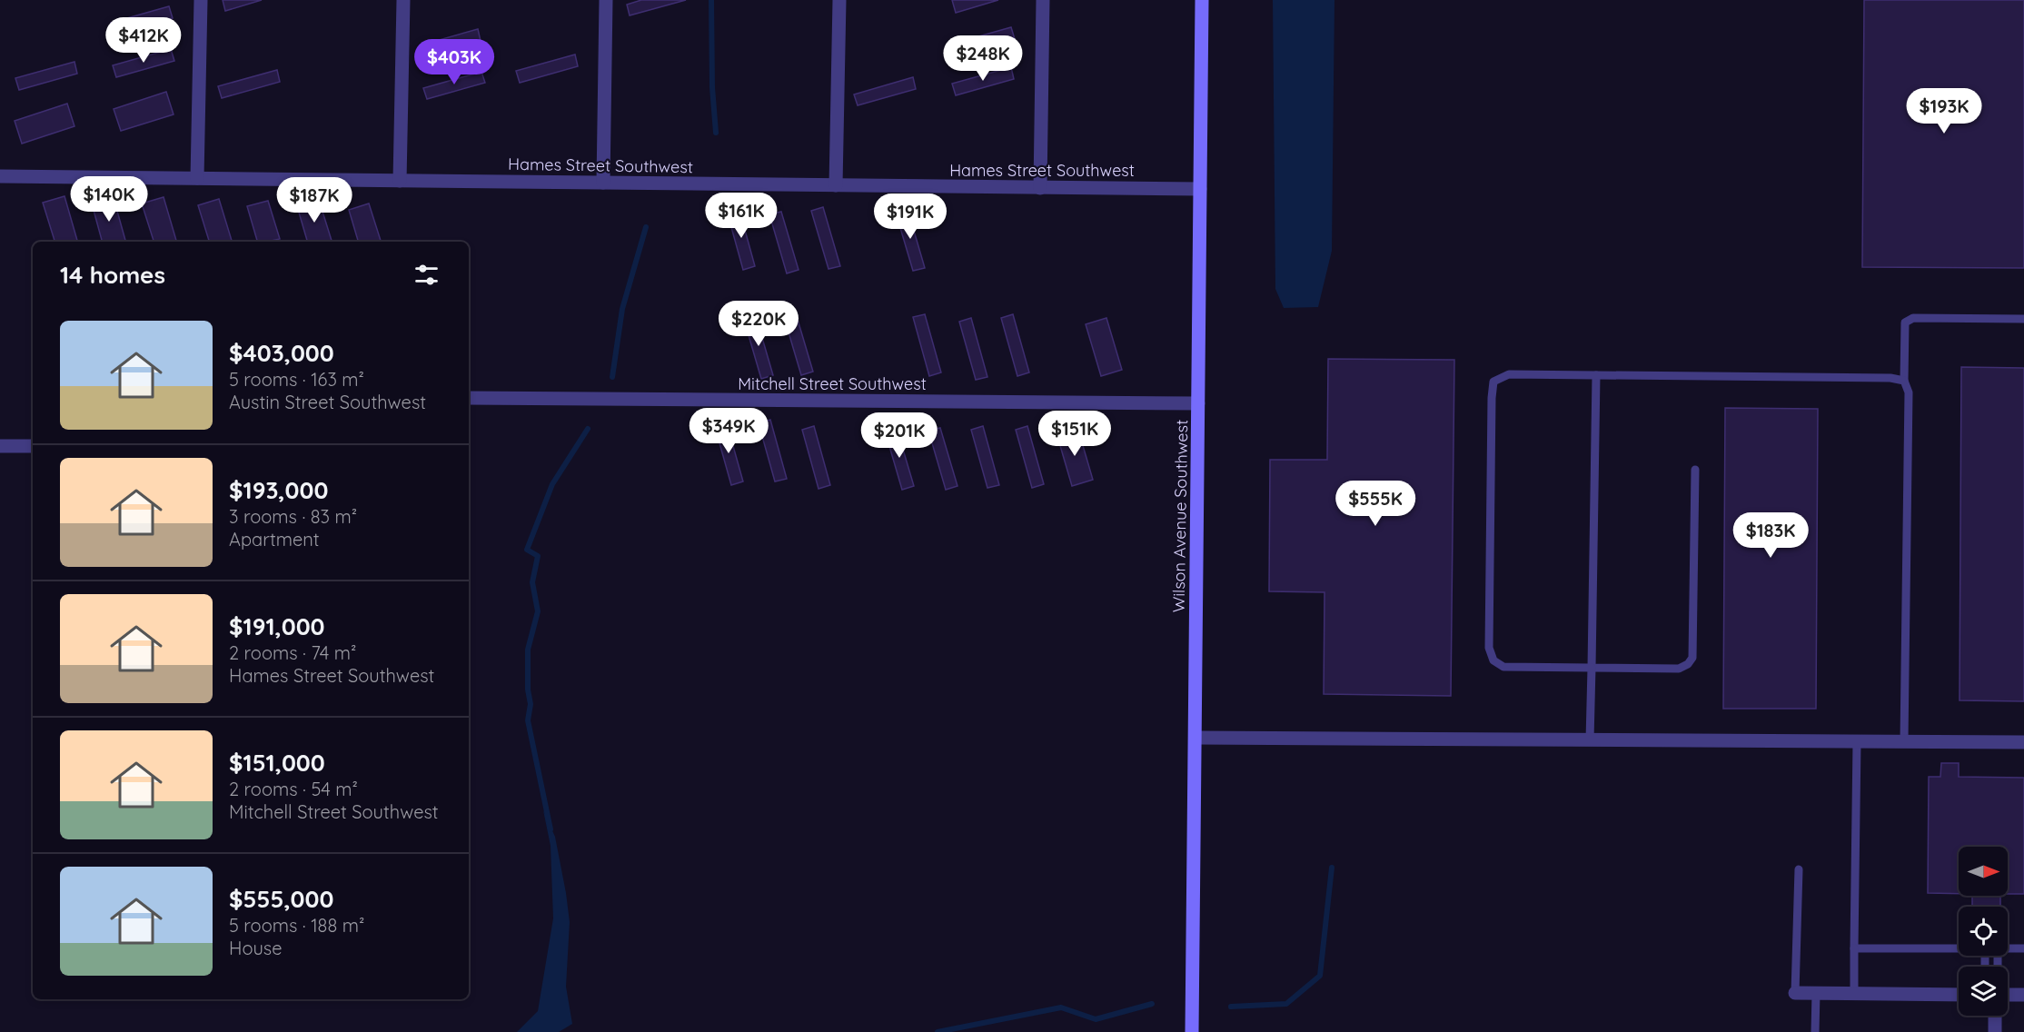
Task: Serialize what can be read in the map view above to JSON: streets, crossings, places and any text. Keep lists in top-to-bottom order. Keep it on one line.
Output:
{"streets":{"street":["Hames Street Southwest","Mitchell Street Southwest","Wilson Avenue Southwest"]},"crossings":[["Hames Street Southwest","Wilson Avenue Southwest"],["Mitchell Street Southwest","Wilson Avenue Southwest"]],"north":"right","page":{"price":["$412K","$248K","$403K","$193K","$140K","$187K","$161K","$191K","$220K","$349K","$151K","$201K","$555K","$183K"],"heading":"14 homes","list":[{"name":"$403,000","note":"5 rooms · 163 m² · Austin Street Southwest"},{"name":"$193,000","note":"3 rooms · 83 m² · Apartment"},{"name":"$191,000","note":"2 rooms · 74 m² · Hames Street Southwest"},{"name":"$151,000","note":"2 rooms · 54 m² · Mitchell Street Southwest"},{"name":"$555,000","note":"5 rooms · 188 m² · House"}]}}
